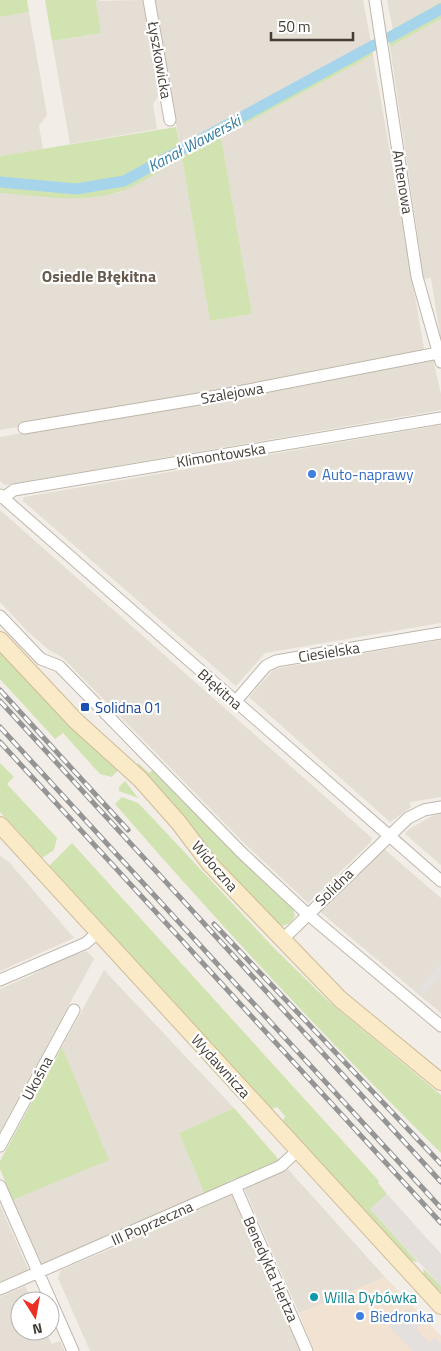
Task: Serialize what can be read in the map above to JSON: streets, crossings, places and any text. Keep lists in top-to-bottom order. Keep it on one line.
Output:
{"streets":{"main road":["Widoczna","Wydawnicza"],"street":["Łyszkowicka","Antenowa","Szalejowa","Klimontowska","Ciesielska","Błękitna","Solidna","Ukośna","III Poprzeczna","Benedykta Hertza"]},"crossings":[["Antenowa","Szalejowa"],["Klimontowska","Błękitna"],["Ciesielska","Błękitna"],["Błękitna","Solidna"],["Widoczna","Solidna"],["Wydawnicza","III Poprzeczna"],["III Poprzeczna","Benedykta Hertza"]],"districts":["Osiedle Błękitna"],"water":["Kanał Wawerski"],"places":{"other":["Auto-naprawy","Willa Dybówka","Biedronka"],"transit":["Solidna 01"]},"scale_bar":"50 m","north":"bottom"}
